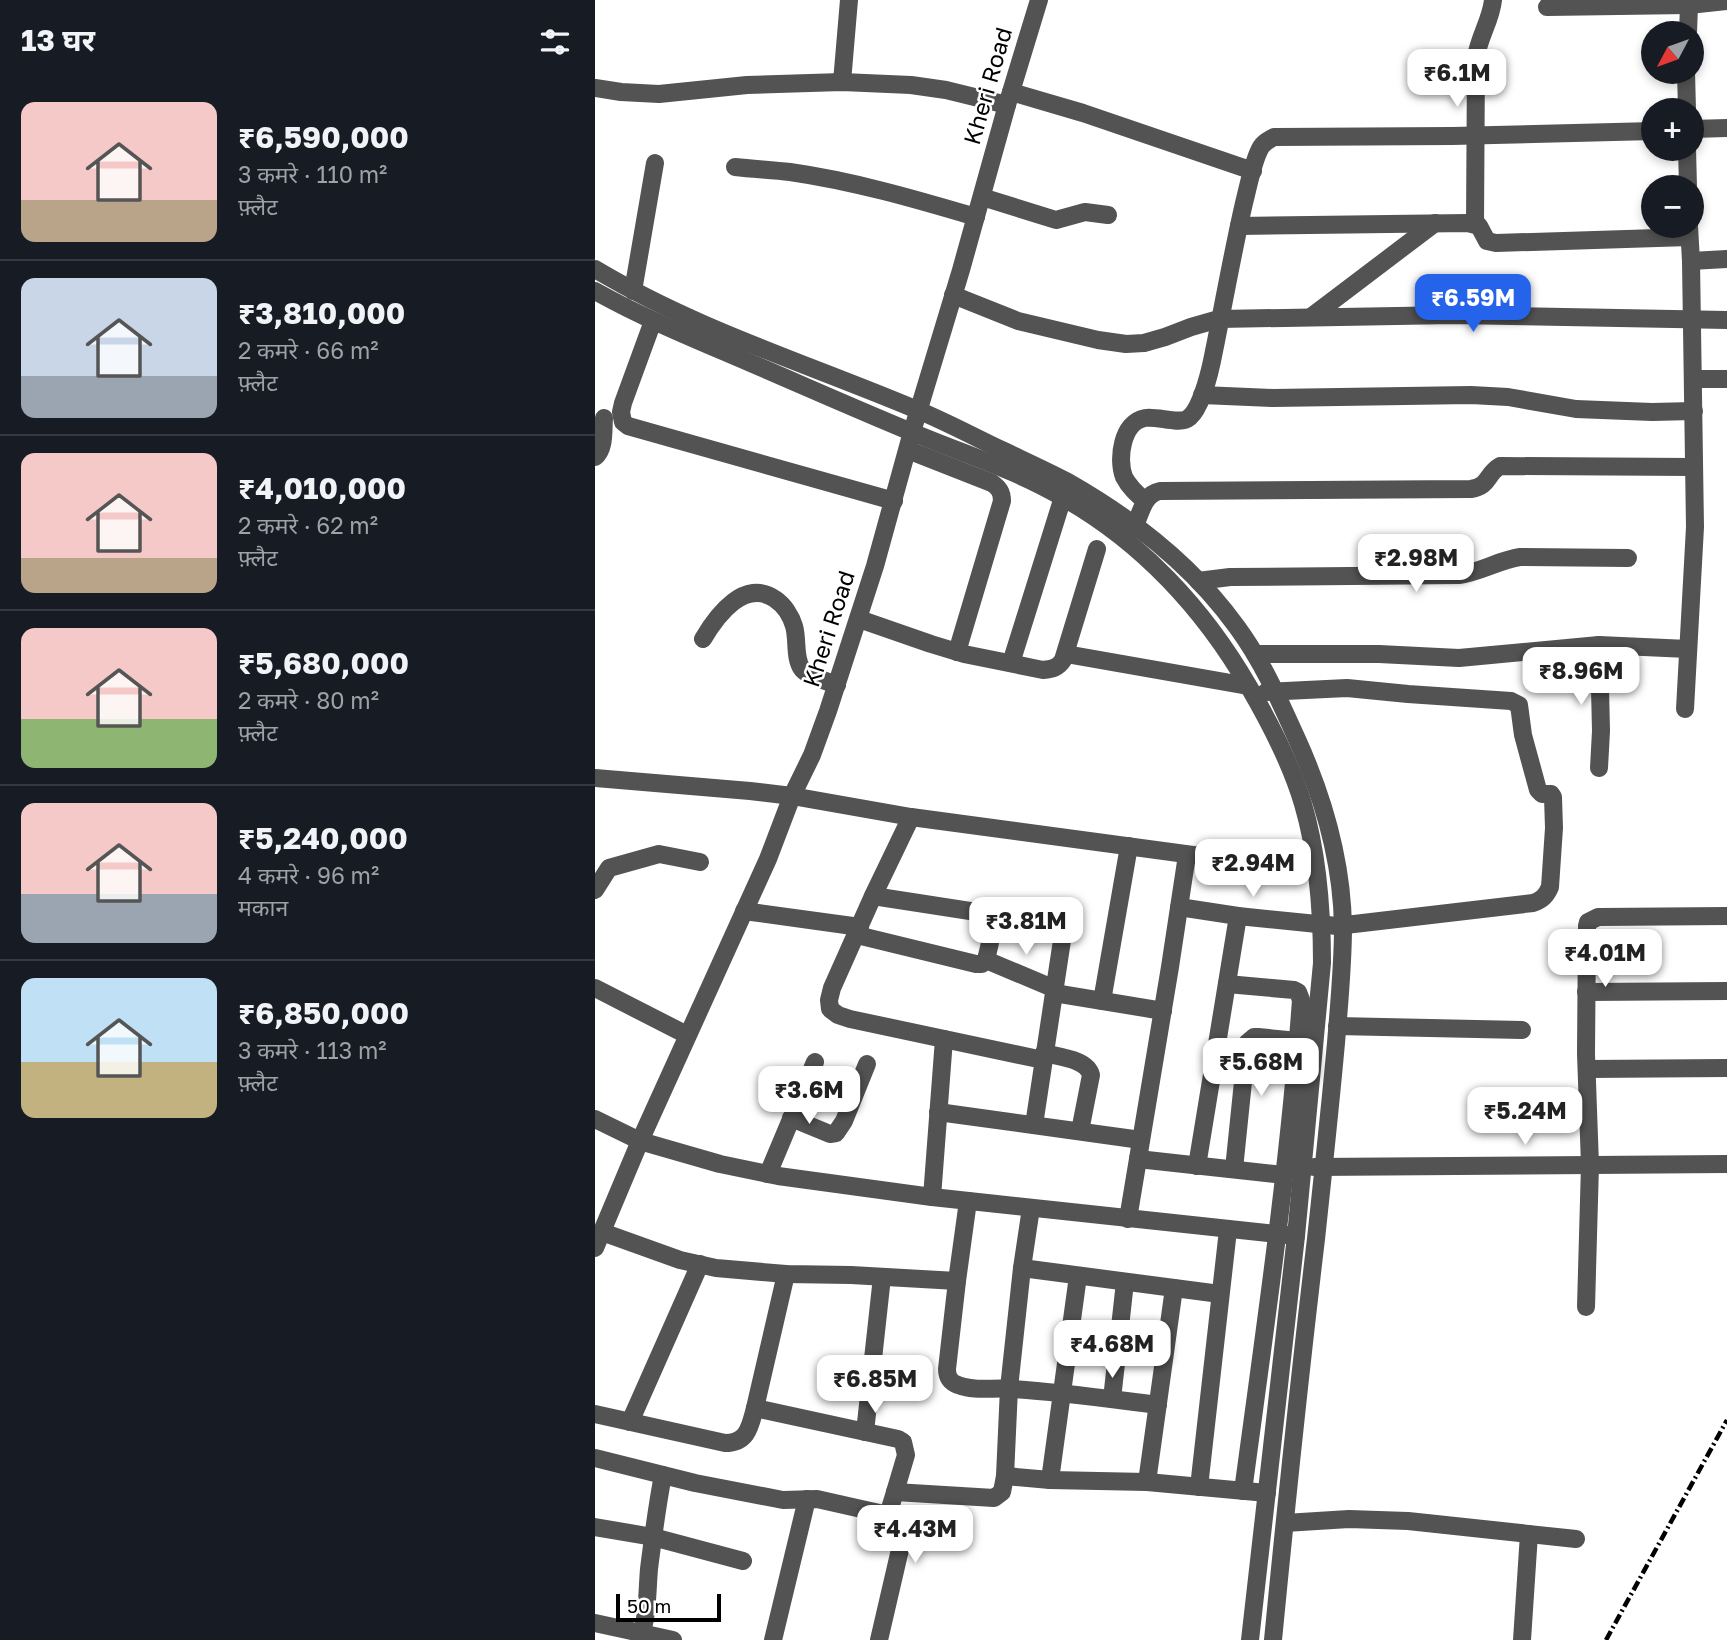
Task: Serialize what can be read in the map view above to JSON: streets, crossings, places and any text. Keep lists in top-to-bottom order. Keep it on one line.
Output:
{"streets":{"street":["Kheri Road"]},"scale_bar":"50 m","north":"bottom left","page":{"heading":"13 घर","map_buttons":["+","−"],"price":["₹6.1M","₹6.59M","₹2.98M","₹8.96M","₹2.94M","₹3.81M","₹4.01M","₹5.68M","₹3.6M","₹5.24M","₹4.68M","₹6.85M","₹4.43M"],"list":[{"name":"₹6,590,000","note":"3 कमरे · 110 m² · फ़्लैट"},{"name":"₹3,810,000","note":"2 कमरे · 66 m² · फ़्लैट"},{"name":"₹4,010,000","note":"2 कमरे · 62 m² · फ़्लैट"},{"name":"₹5,680,000","note":"2 कमरे · 80 m² · फ़्लैट"},{"name":"₹5,240,000","note":"4 कमरे · 96 m² · मकान"},{"name":"₹6,850,000","note":"3 कमरे · 113 m² · फ़्लैट"}],"scale":"50 m"}}
